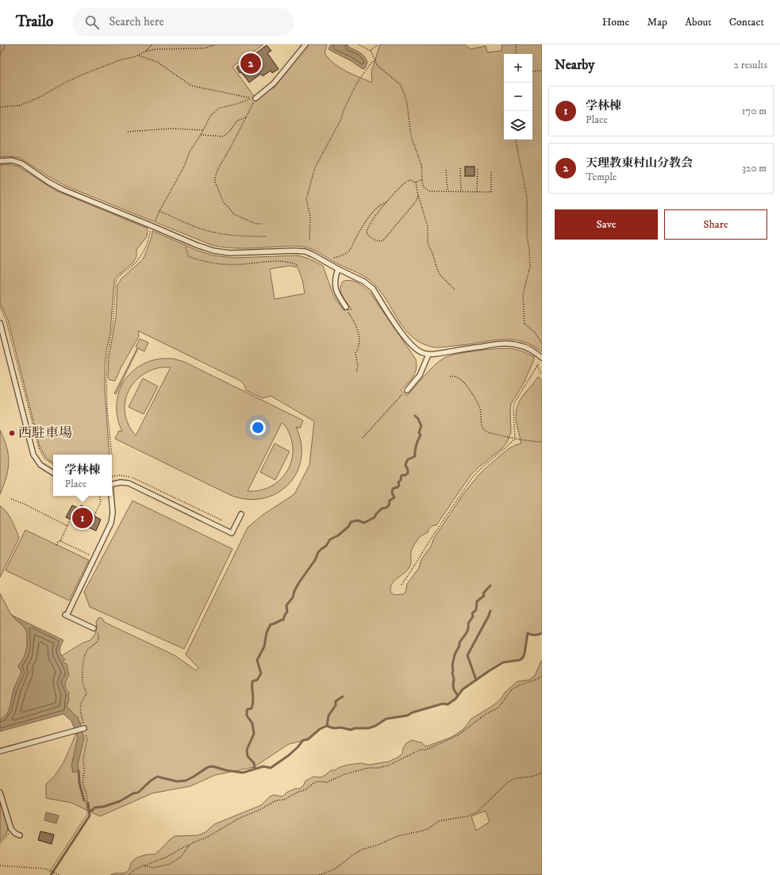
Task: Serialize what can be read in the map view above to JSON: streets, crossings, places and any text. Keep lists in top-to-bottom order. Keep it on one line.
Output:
{"places":["西駐車場"],"page":{"header":"Trailo","search":"Search here","nav":["Home","Map","About","Contact"],"heading":["Nearby","2 results"],"pins":["2","1"],"map_buttons":["+","−"],"list":[{"mark":"1","name":"学林棟","note":"Place","value":"170 m"},{"mark":"2","name":"天理教東村山分教会","note":"Temple","value":"320 m"}],"buttons":["Save","Share"],"popup":["学林棟","Place"]}}
